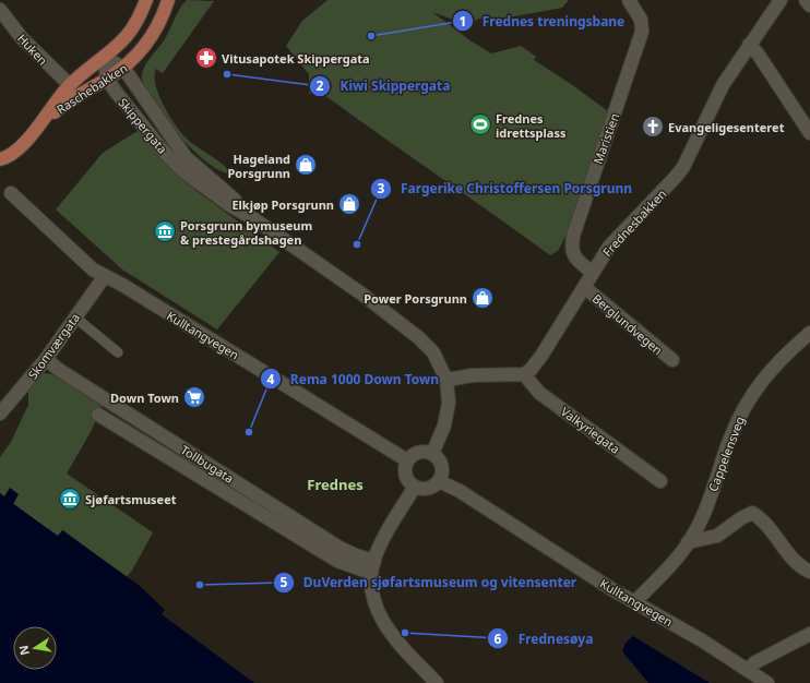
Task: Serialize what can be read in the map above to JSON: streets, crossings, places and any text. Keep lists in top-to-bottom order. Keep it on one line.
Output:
{"streets":{"main road":["Raschebakken"],"street":["Huken","Skippergata","Maristien","Frednesbakken","Berglundvegen","Kulltangvegen","Skomværgata","Valkyriegata","Cappelensveg","Tollbugata"]},"crossings":[["Huken","Raschebakken"],["Raschebakken","Skippergata"],["Skippergata","Kulltangvegen"],["Maristien","Frednesbakken"],["Frednesbakken","Berglundvegen"],["Frednesbakken","Valkyriegata"],["Kulltangvegen","Skomværgata"],["Kulltangvegen","Cappelensveg"],["Skomværgata","Tollbugata"]],"districts":["Frednes"],"places":{"other":["Frednes treningsbane","Kiwi Skippergata","Fargerike Christoffersen Porsgrunn","Rema 1000 Down Town","DuVerden sjøfartsmuseum og vitensenter","Frednesøya"],"pharmacy":["Vitusapotek Skippergata"],"sports":["Frednes idrettsplass"],"church":["Evangeligesenteret"],"shop":["Hageland Porsgrunn","Elkjøp Porsgrunn","Power Porsgrunn"],"museum":["Porsgrunn bymuseum & prestegårdshagen","Sjøfartsmuseet"],"supermarket":["Down Town"]},"north":"left"}
